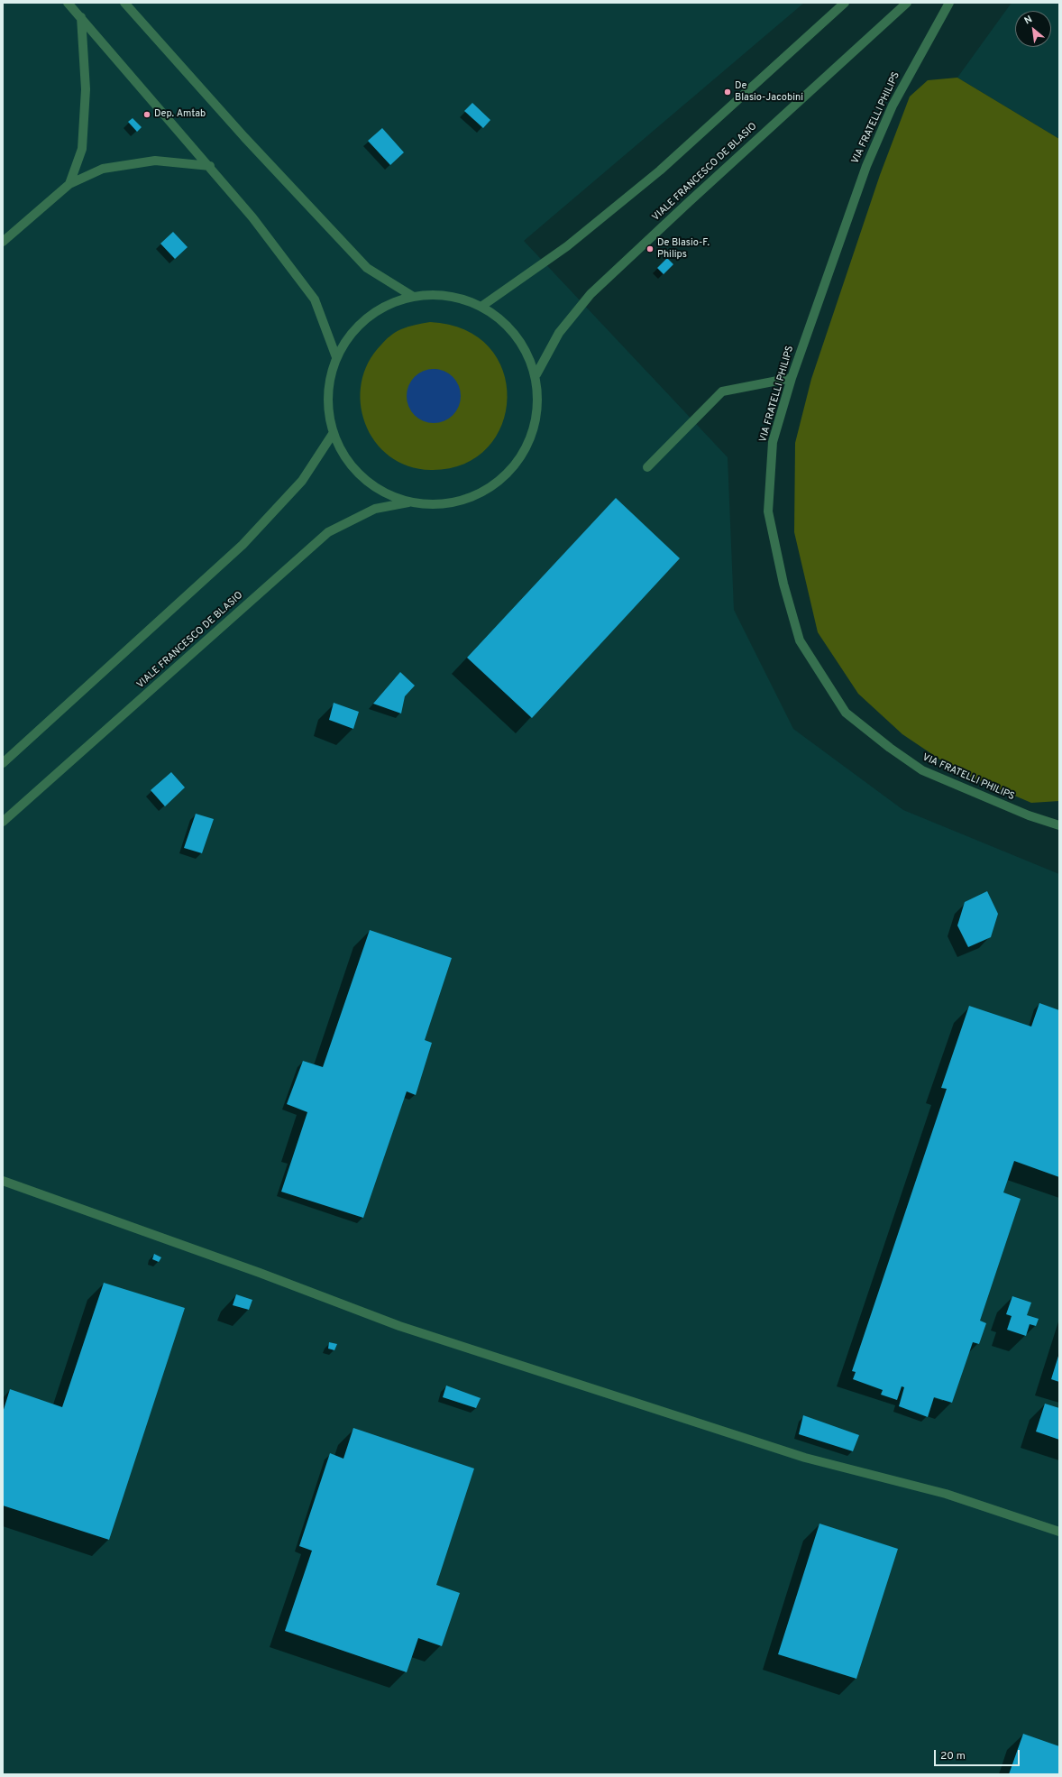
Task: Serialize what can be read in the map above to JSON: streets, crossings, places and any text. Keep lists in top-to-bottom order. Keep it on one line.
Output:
{"streets":{"street":["VIA FRATELLI PHILIPS","VIALE FRANCESCO DE BLASIO"]},"places":["De Blasio-Jacobini","Dep. Amtab","De Blasio-F. Philips"],"scale_bar":"20 m","north":"top left"}
